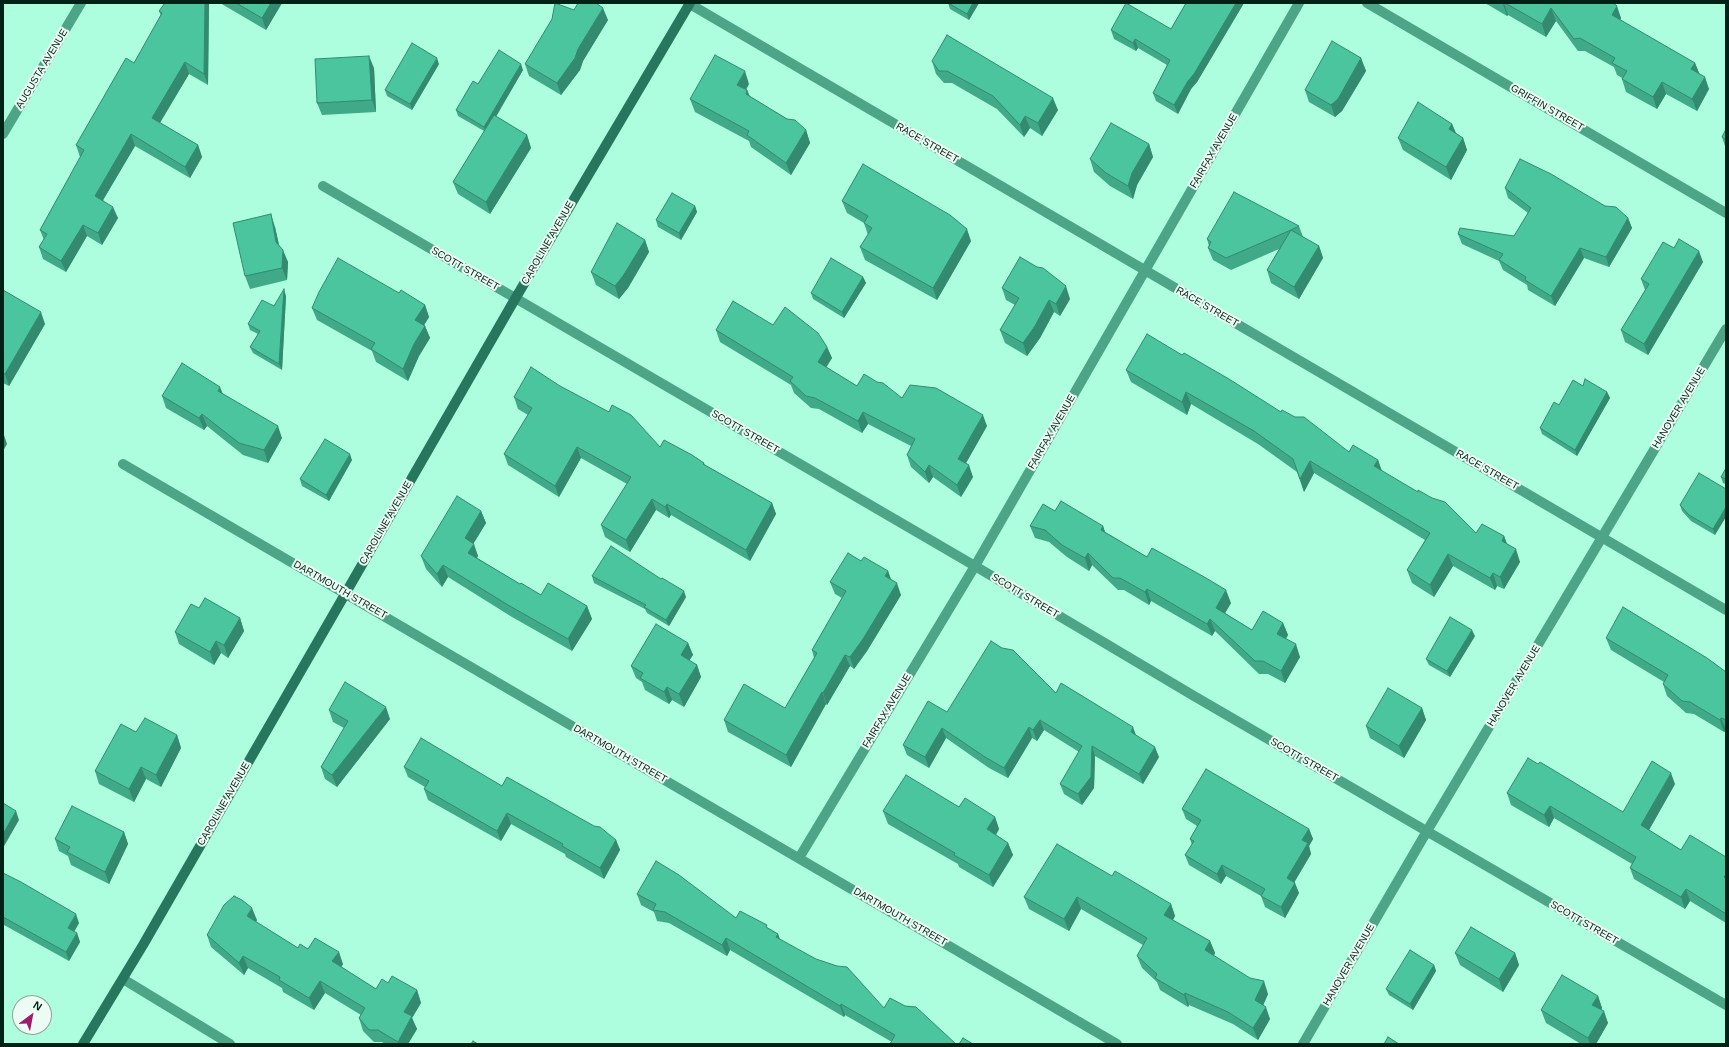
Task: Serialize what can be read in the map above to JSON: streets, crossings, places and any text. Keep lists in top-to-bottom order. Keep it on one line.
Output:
{"streets":{"street":["AUGUSTA AVENUE","GRIFFIN STREET","RACE STREET","FAIRFAX AVENUE","CAROLINE AVENUE","SCOTT STREET","HANOVER AVENUE","DARTMOUTH STREET"]},"crossings":[["RACE STREET","FAIRFAX AVENUE"],["RACE STREET","CAROLINE AVENUE"],["RACE STREET","HANOVER AVENUE"],["FAIRFAX AVENUE","SCOTT STREET"],["FAIRFAX AVENUE","DARTMOUTH STREET"],["CAROLINE AVENUE","SCOTT STREET"],["CAROLINE AVENUE","DARTMOUTH STREET"],["SCOTT STREET","HANOVER AVENUE"]],"north":"top right"}
